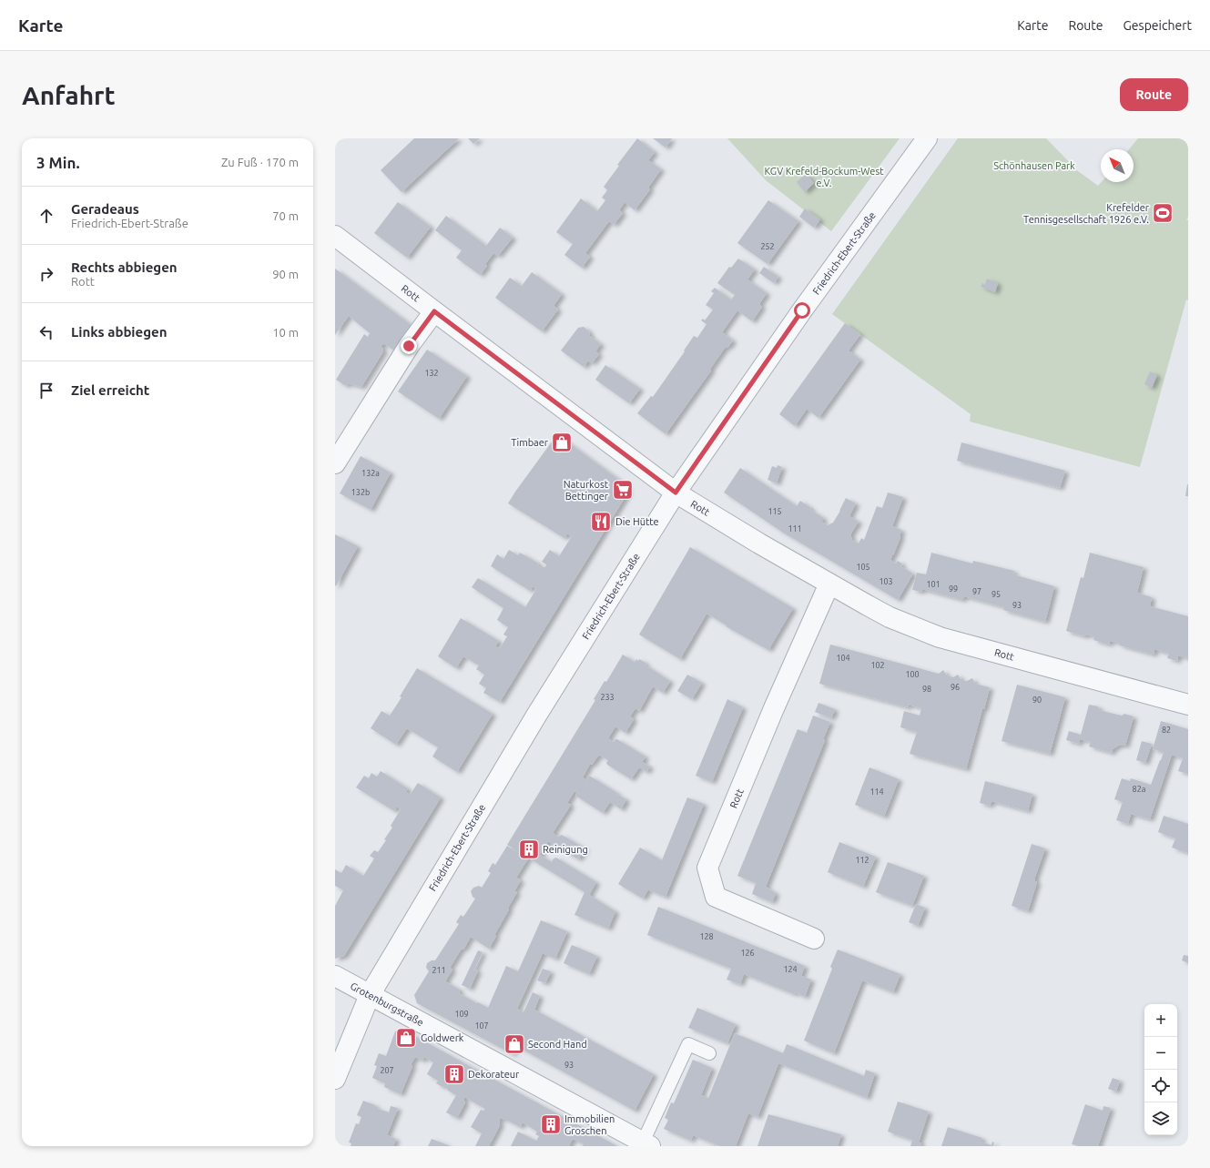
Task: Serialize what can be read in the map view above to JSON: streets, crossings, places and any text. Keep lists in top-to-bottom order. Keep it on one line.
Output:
{"streets":{"street":["Friedrich-Ebert-Straße","Rott","Grotenburgstraße"]},"crossings":[["Friedrich-Ebert-Straße","Rott"],["Friedrich-Ebert-Straße","Grotenburgstraße"]],"parks":["Schönhausen Park","KGV Krefeld-Bockum-West e.V."],"places":{"sports":["Krefelder Tennisgesellschaft 1926 e.V."],"shop":["Timbaer","Goldwerk","Second Hand"],"supermarket":["Naturkost Bettinger"],"restaurant":["Die Hütte"],"building":["Reinigung","Dekorateur","Immobilien Groschen"]},"house_numbers":["252","132","132a","132b","115","111","105","103","101","99","97","95","93","104","102","100","96","98","233","90","82","82a","114","112","128","126","124","211","109","107","93","207"],"north":"top left","page":{"header":"Karte","nav":["Karte","Route","Gespeichert"],"buttons":"Route","title":"Anfahrt","heading":["3 Min.","Zu Fuß · 170 m"],"list":[["Geradeaus","Friedrich-Ebert-Straße","70 m"],["Rechts abbiegen","Rott","90 m"],["Links abbiegen","10 m"],"Ziel erreicht"],"map_buttons":["+","−"]}}
